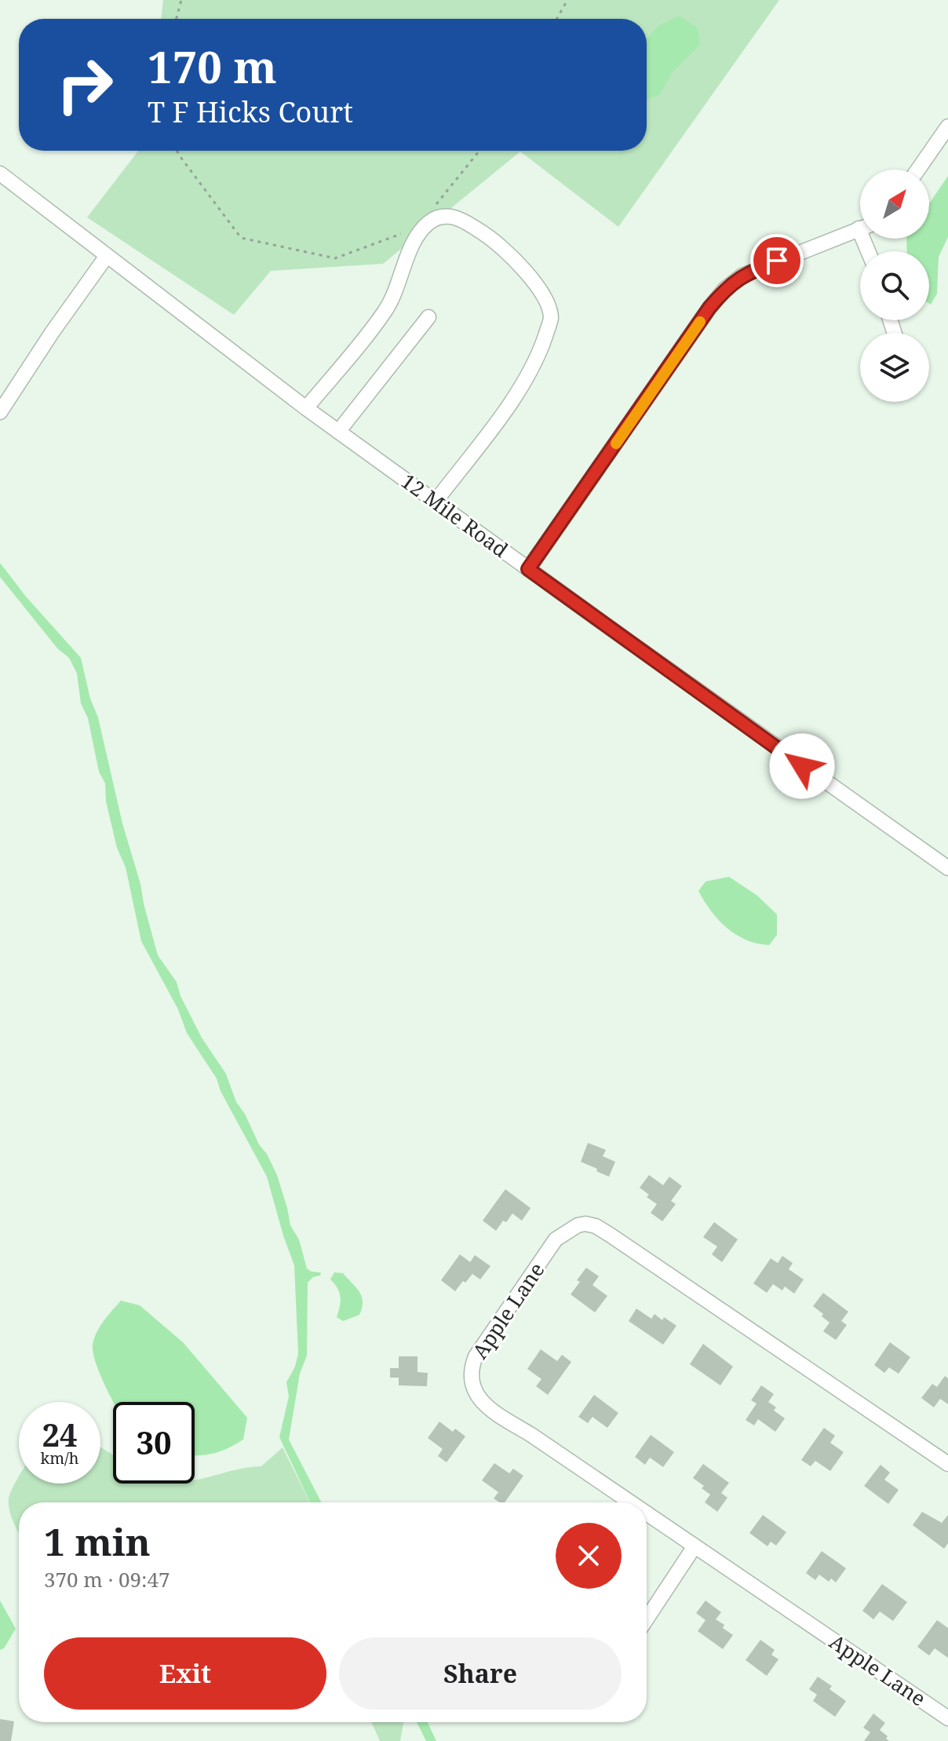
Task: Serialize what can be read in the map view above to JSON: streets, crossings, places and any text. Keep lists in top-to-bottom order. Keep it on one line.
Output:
{"streets":{"street":["12 Mile Road","Apple Lane"]},"north":"top right","page":{"turn":["170 m","T F Hicks Court"],"speed":"24 km/h","limit":"30","heading":["1 min","370 m · 09:47"],"buttons":["Exit","Share"]}}
